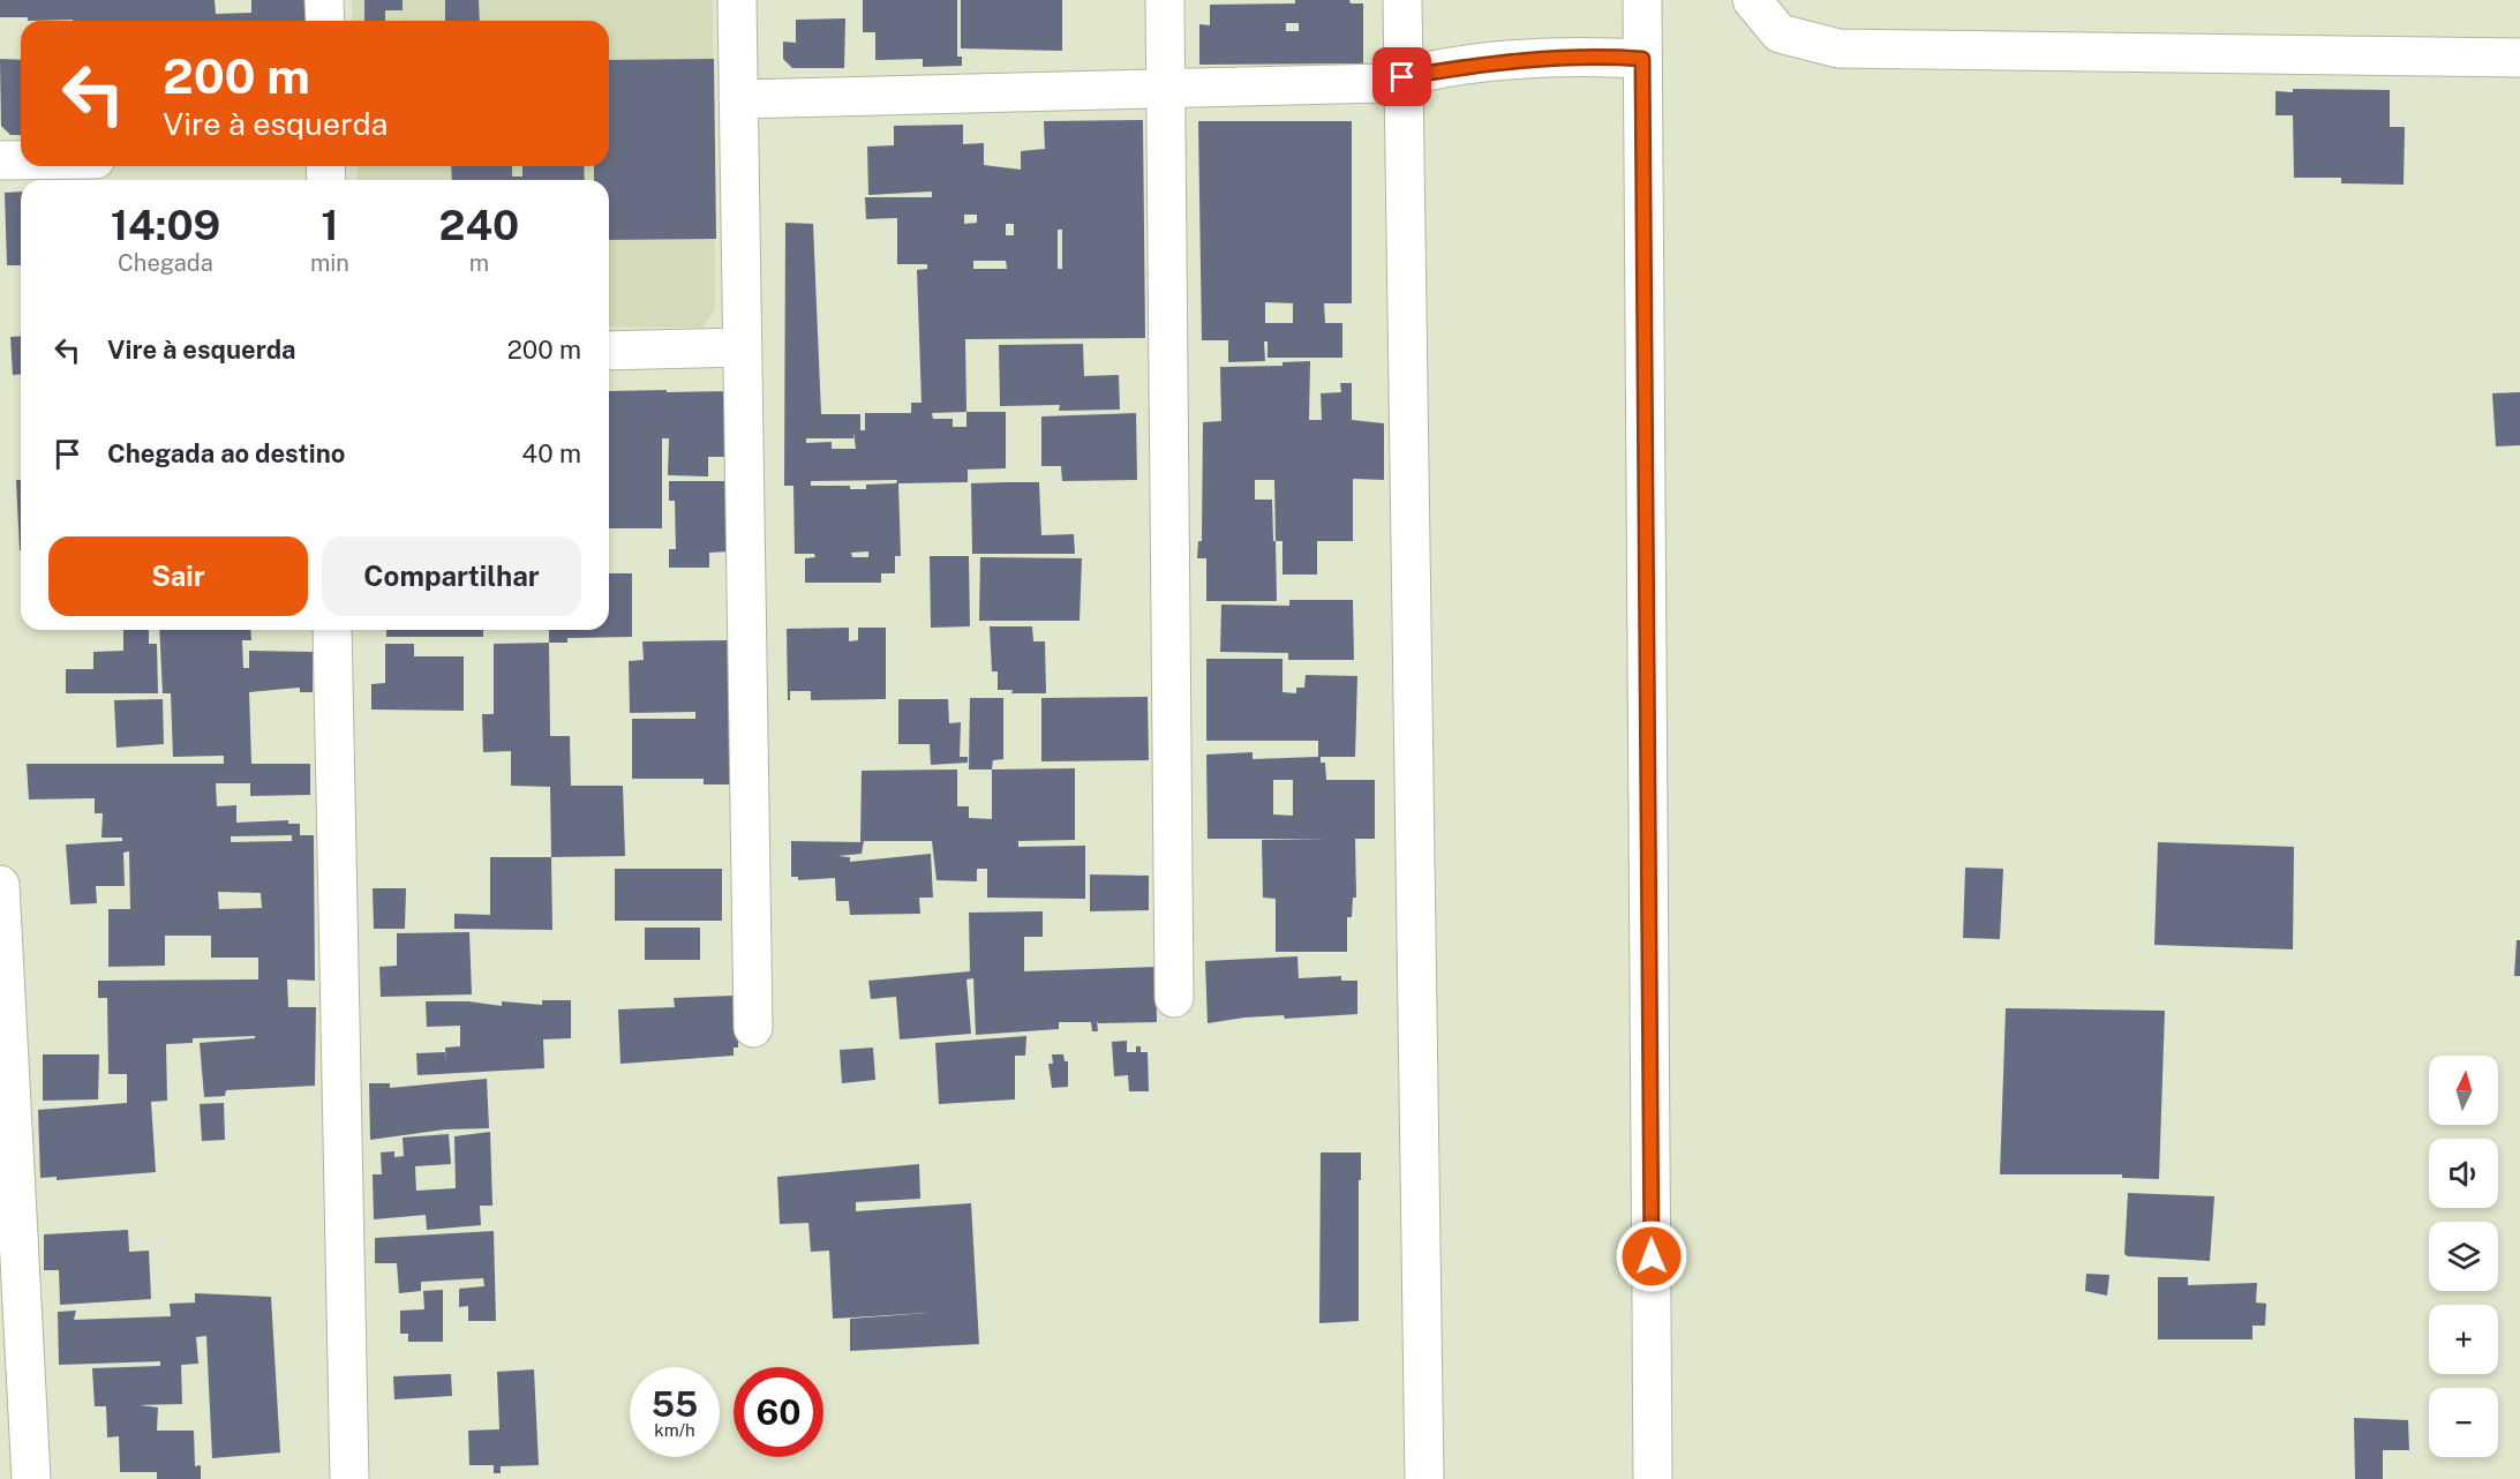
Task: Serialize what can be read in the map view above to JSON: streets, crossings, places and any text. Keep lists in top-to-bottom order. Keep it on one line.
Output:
{"north":"top","page":{"turn":["200 m","Vire à esquerda"],"eta":["14:09","Chegada","1","min","240","m"],"list":[{"name":"Vire à esquerda","value":"200 m"},{"name":"Chegada ao destino","value":"40 m"}],"buttons":["Sair","Compartilhar"],"map_buttons":["+","−"],"speed":"55 km/h","limit":"60"}}
